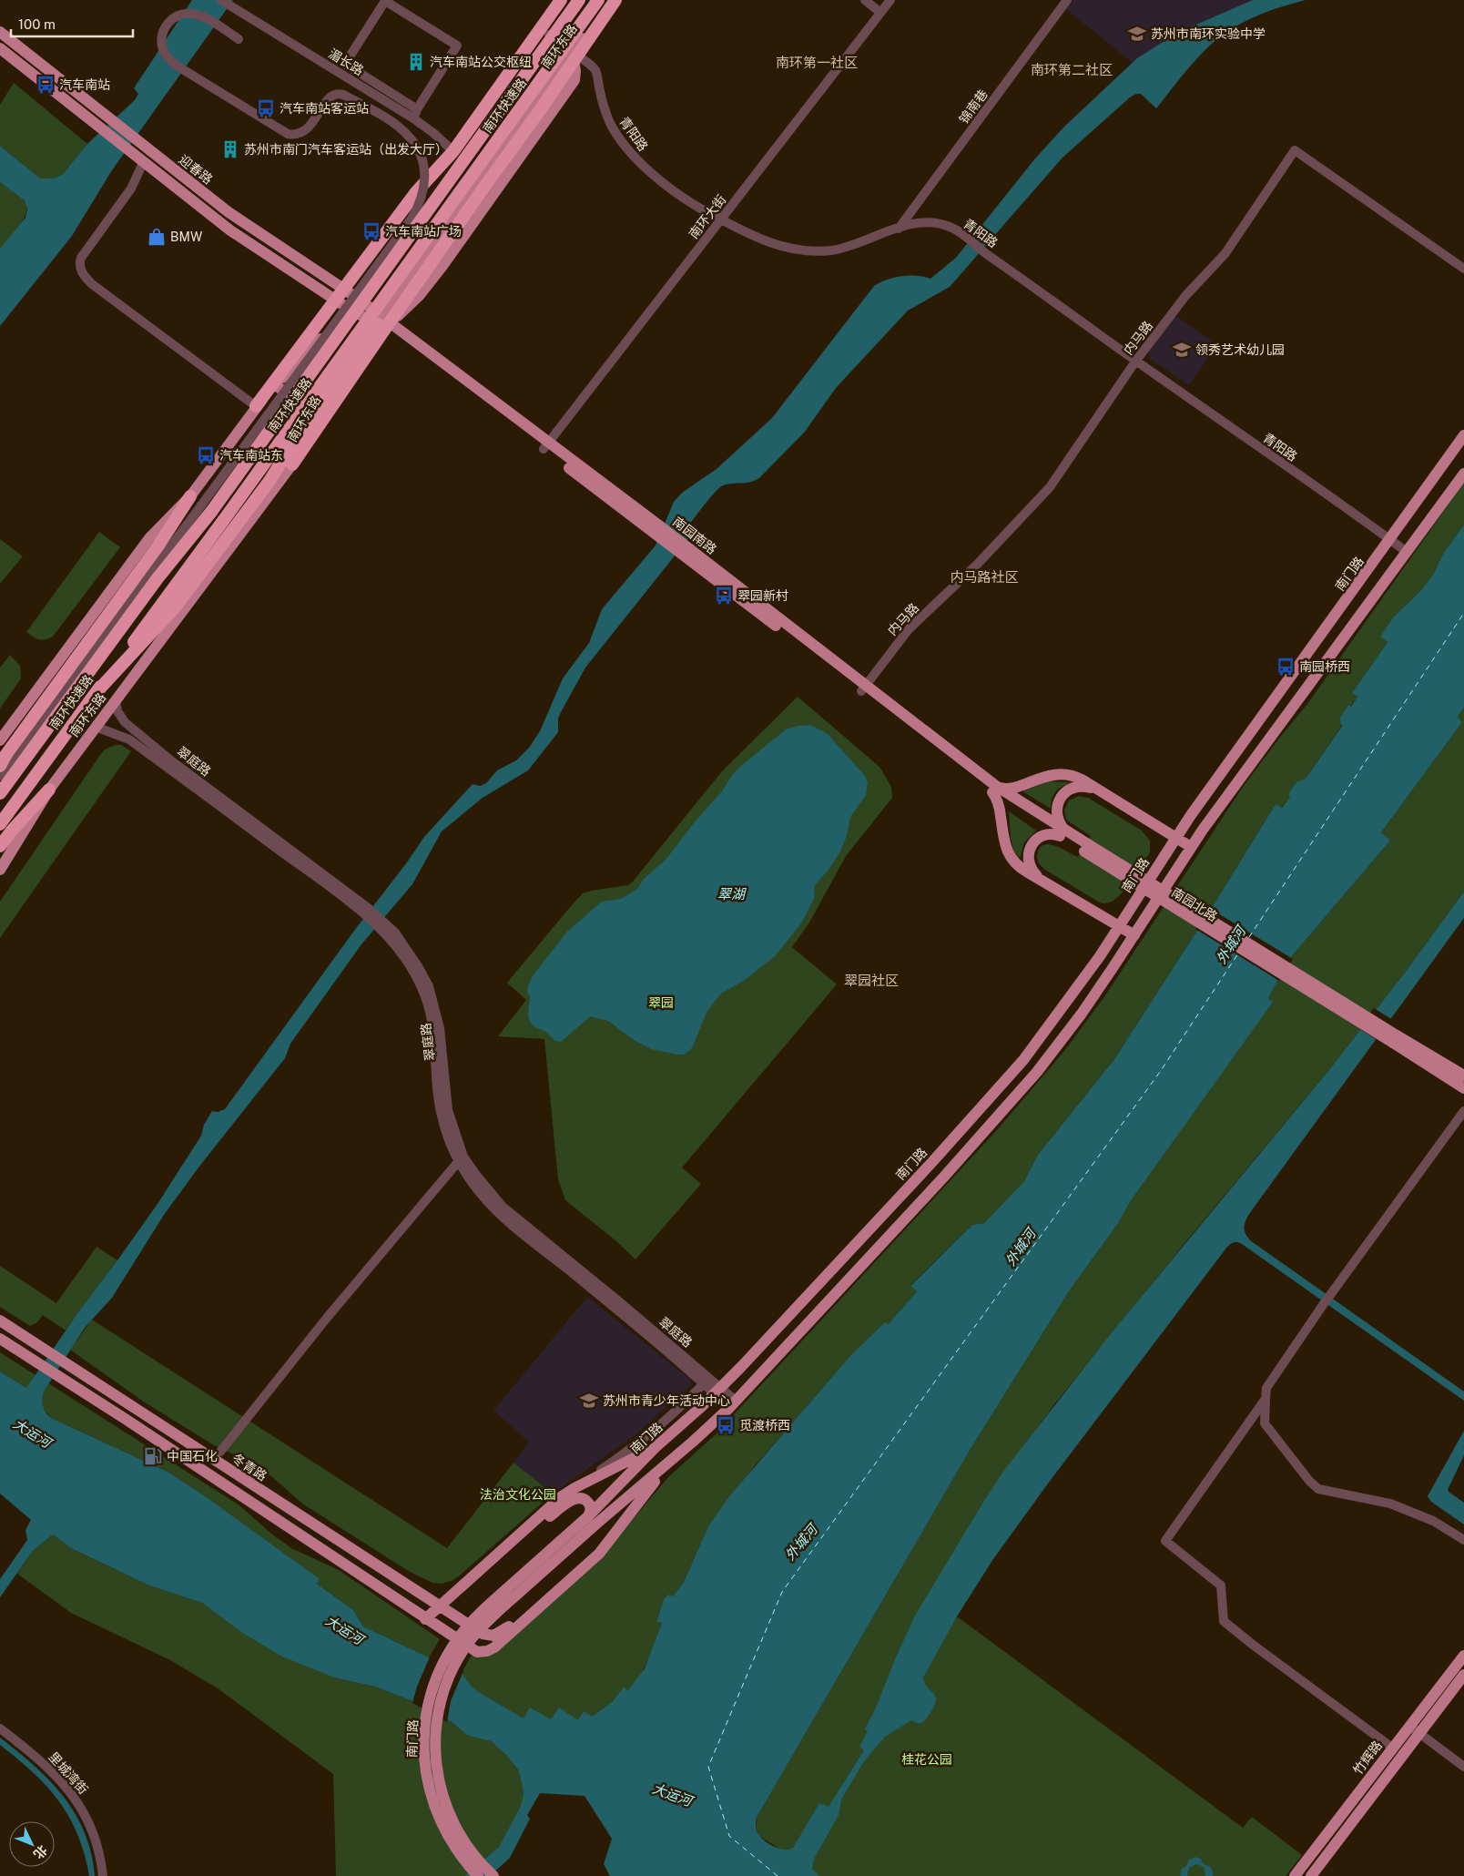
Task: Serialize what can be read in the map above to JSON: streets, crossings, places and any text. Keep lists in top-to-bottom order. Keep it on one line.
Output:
{"streets":{"highway":["南环快速路"],"main road":["南环东路","迎春路","南园南路","南门路","南园北路","冬青路","竹辉路"],"street":["湄长路","锦南巷","青阳路","南环大街","内马路","翠庭路","里城湾街"]},"crossings":[["南环东路","青阳路"],["南环东路","迎春路"],["南环东路","南园南路"],["南环东路","翠庭路"],["锦南巷","青阳路"],["青阳路","南环大街"],["青阳路","内马路"],["青阳路","南门路"],["迎春路","南园南路"],["南环大街","南园南路"],["内马路","南园南路"],["南园南路","南园北路"],["南门路","翠庭路"],["南门路","冬青路"]],"districts":["南环第一社区","南环第二社区","内马路社区","翠园社区"],"water":["翠湖","外城河","大运河"],"parks":["翠园","法治文化公园","桂花公园"],"places":{"school or university":["苏州市南环实验中学","领秀艺术幼儿园","苏州市青少年活动中心"],"building":["汽车南站公交枢纽","苏州市南门汽车客运站（出发大厅）"],"bus stop":["汽车南站","汽车南站客运站","汽车南站广场","汽车南站东","翠园新村","南园桥西","觅渡桥西"],"shop":["BMW"],"fuel station":["中国石化"]},"scale_bar":"100 m","north":"bottom right"}
